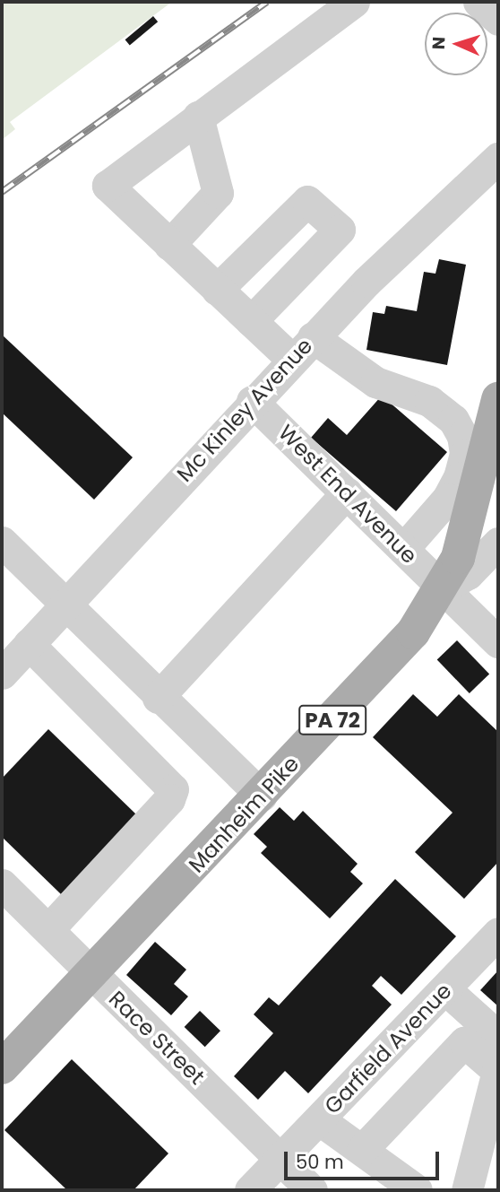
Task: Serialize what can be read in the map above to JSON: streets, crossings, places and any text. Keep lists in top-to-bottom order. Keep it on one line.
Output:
{"streets":{"main road":["PA 72","Manheim Pike"],"street":["Mc Kinley Avenue","West End Avenue","Race Street","Garfield Avenue"]},"crossings":[["Mc Kinley Avenue","West End Avenue"],["West End Avenue","Manheim Pike"],["Manheim Pike","Race Street"],["Race Street","Garfield Avenue"]],"scale_bar":"50 m","north":"left"}
